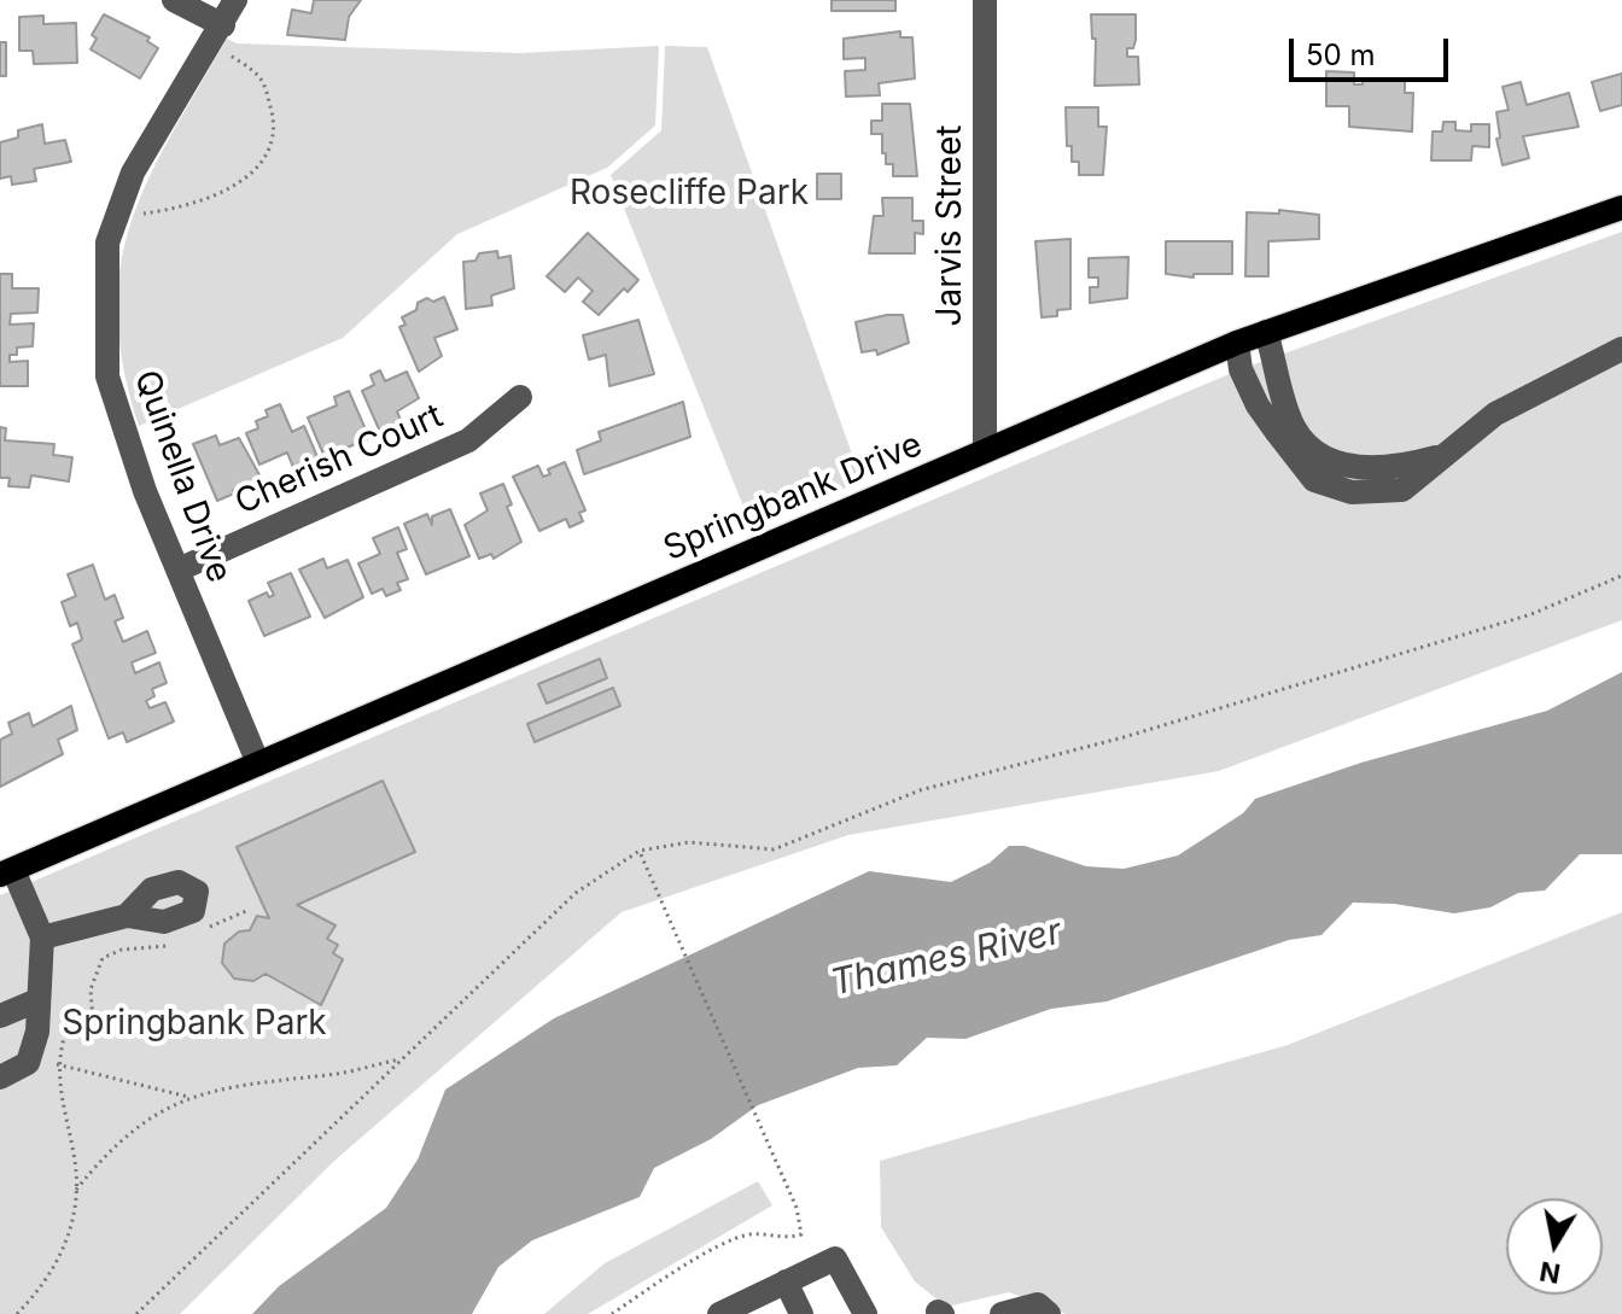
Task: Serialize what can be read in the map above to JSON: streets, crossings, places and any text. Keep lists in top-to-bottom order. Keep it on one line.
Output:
{"streets":{"main road":["Springbank Drive"],"street":["Jarvis Street","Cherish Court","Quinella Drive"]},"crossings":[["Jarvis Street","Springbank Drive"],["Cherish Court","Quinella Drive"],["Quinella Drive","Springbank Drive"]],"water":["Thames River"],"parks":["Rosecliffe Park","Springbank Park"],"scale_bar":"50 m","north":"bottom"}
